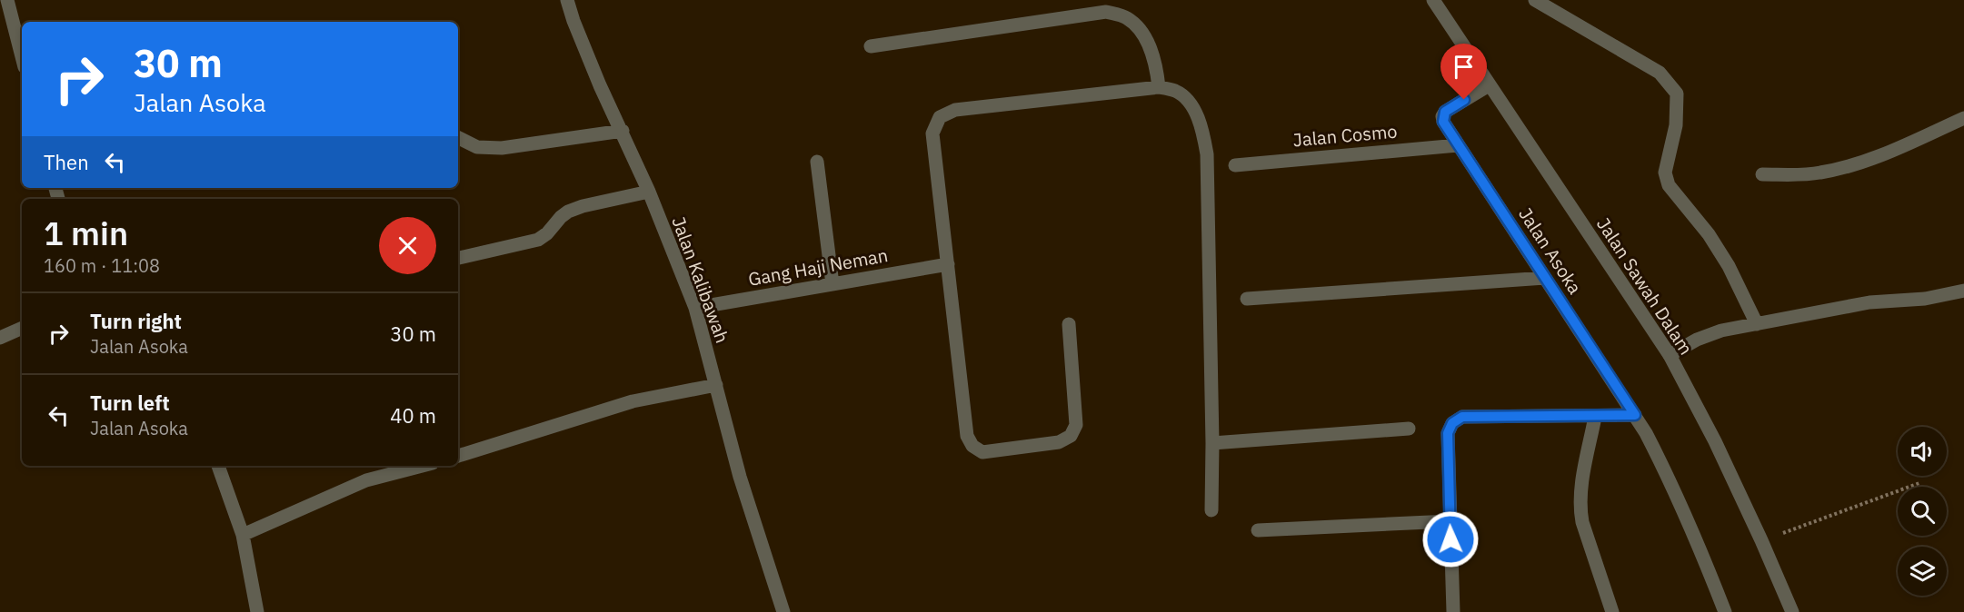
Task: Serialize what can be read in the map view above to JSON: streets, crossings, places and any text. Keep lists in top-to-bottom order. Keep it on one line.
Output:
{"streets":{"street":["Jalan Cosmo","Jalan Asoka","Gang Haji Neman","Jalan Kalibawah","Jalan Sawah Dalam"]},"crossings":[["Jalan Cosmo","Jalan Asoka"],["Jalan Asoka","Jalan Sawah Dalam"],["Gang Haji Neman","Jalan Kalibawah"]],"page":{"turn":["30 m","Jalan Asoka"],"then":"Then","heading":["1 min","160 m · 11:08"],"list":[{"name":"Turn right","note":"Jalan Asoka","value":"30 m"},{"name":"Turn left","note":"Jalan Asoka","value":"40 m"}]}}
